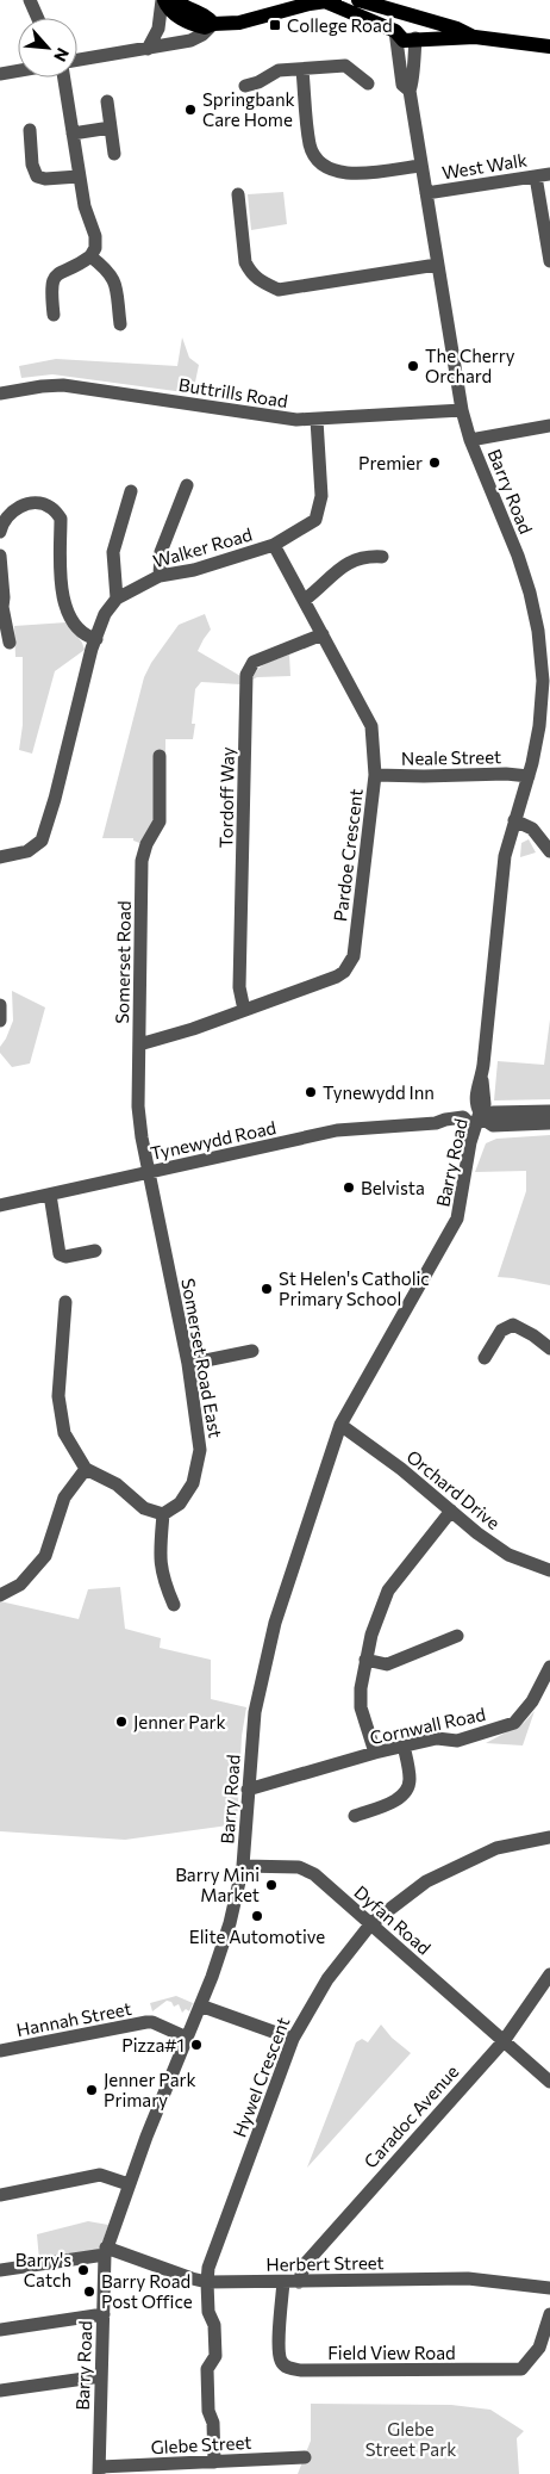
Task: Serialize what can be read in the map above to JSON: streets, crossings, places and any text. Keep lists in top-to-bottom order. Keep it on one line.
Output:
{"streets":{"street":["West Walk","Buttrills Road","Barry Road","Walker Road","Neale Street","Tordoff Way","Pardoe Crescent","Somerset Road","Tynewydd Road","Somerset Road East","Orchard Drive","Cornwall Road","Dyfan Road","Hannah Street","Hywel Crescent","Caradoc Avenue","Herbert Street","Field View Road","Glebe Street"]},"crossings":[["West Walk","Barry Road"],["Buttrills Road","Barry Road"],["Buttrills Road","Walker Road"],["Barry Road","Neale Street"],["Barry Road","Tynewydd Road"],["Barry Road","Orchard Drive"],["Barry Road","Cornwall Road"],["Barry Road","Dyfan Road"],["Barry Road","Hannah Street"],["Barry Road","Herbert Street"],["Barry Road","Glebe Street"],["Walker Road","Pardoe Crescent"],["Neale Street","Pardoe Crescent"],["Tordoff Way","Pardoe Crescent"],["Pardoe Crescent","Somerset Road"],["Somerset Road","Tynewydd Road"],["Somerset Road","Somerset Road East"],["Tynewydd Road","Somerset Road East"],["Dyfan Road","Hywel Crescent"],["Dyfan Road","Caradoc Avenue"],["Hywel Crescent","Herbert Street"],["Hywel Crescent","Glebe Street"],["Caradoc Avenue","Herbert Street"],["Herbert Street","Field View Road"]],"parks":["Glebe Street Park"],"places":{"transit":["College Road"],"other":["Springbank Care Home","The Cherry Orchard","Premier","Tynewydd Inn","Belvista","St Helen's Catholic Primary School","Jenner Park","Barry Mini Market","Elite Automotive","Pizza#1","Jenner Park Primary","Barry's Catch","Barry Road Post Office"]},"north":"bottom right"}
